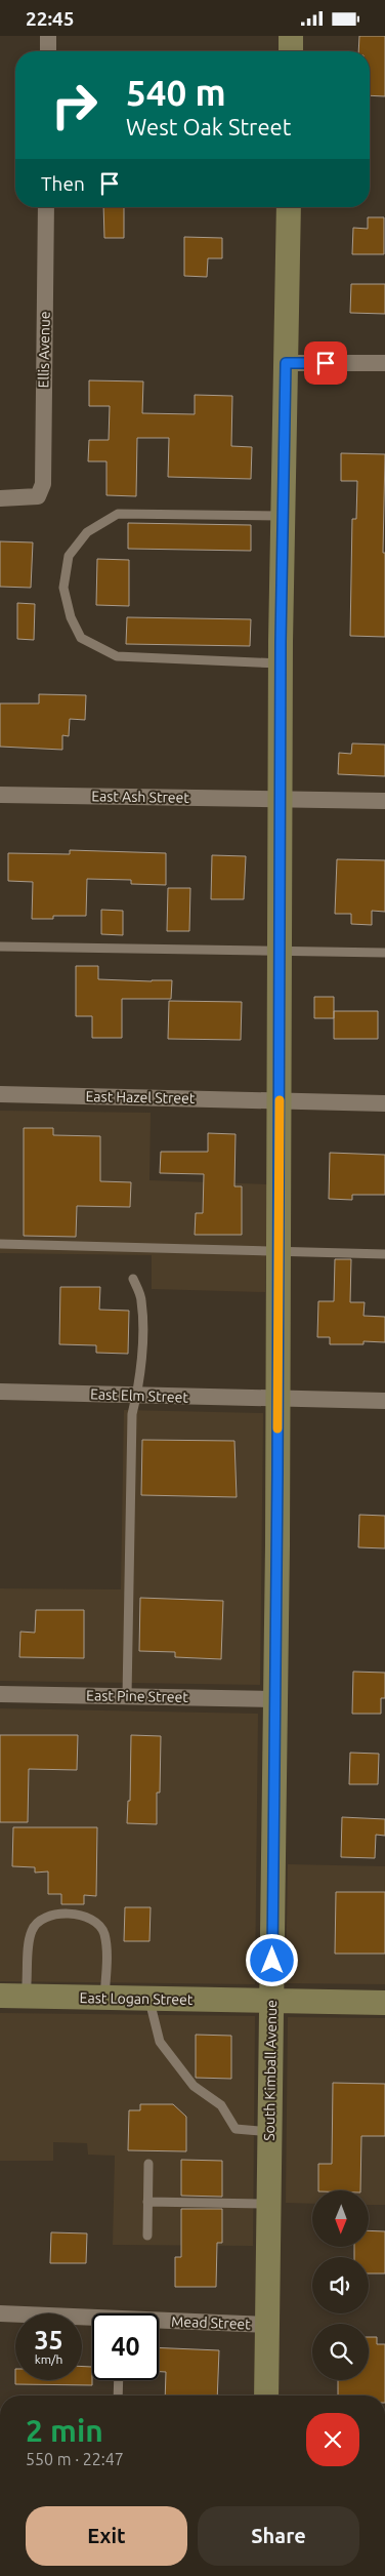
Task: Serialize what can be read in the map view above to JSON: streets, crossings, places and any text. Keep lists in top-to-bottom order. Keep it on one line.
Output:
{"streets":{"street":["Ellis Avenue","East Ash Street","East Hazel Street","East Elm Street","East Pine Street","East Logan Street","South Kimball Avenue","Mead Street"]},"crossings":[["East Ash Street","South Kimball Avenue"],["East Hazel Street","South Kimball Avenue"],["East Elm Street","South Kimball Avenue"],["East Pine Street","South Kimball Avenue"],["East Logan Street","South Kimball Avenue"],["South Kimball Avenue","Mead Street"]],"north":"bottom","page":{"status":"22:45","turn":["540 m","West Oak Street"],"then":"Then","speed":"35 km/h","limit":"40","heading":["2 min","550 m · 22:47"],"buttons":["Exit","Share"]}}
